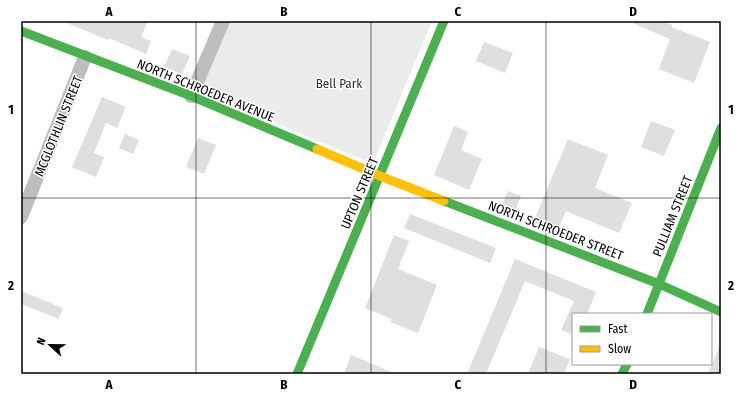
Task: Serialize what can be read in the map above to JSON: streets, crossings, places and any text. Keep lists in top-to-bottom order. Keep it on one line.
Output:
{"streets":{"street":["NORTH SCHROEDER AVENUE","MCGLOTHLIN STREET","UPTON STREET","PULLIAM STREET","NORTH SCHROEDER STREET"]},"crossings":[["NORTH SCHROEDER AVENUE","MCGLOTHLIN STREET"],["NORTH SCHROEDER AVENUE","UPTON STREET"],["NORTH SCHROEDER AVENUE","NORTH SCHROEDER STREET"],["UPTON STREET","NORTH SCHROEDER STREET"],["PULLIAM STREET","NORTH SCHROEDER STREET"]],"parks":["Bell Park"],"legend":["Fast","Slow"],"north":"left","grid":{"columns":["A","B","C","D"],"rows":["1","2"]}}
